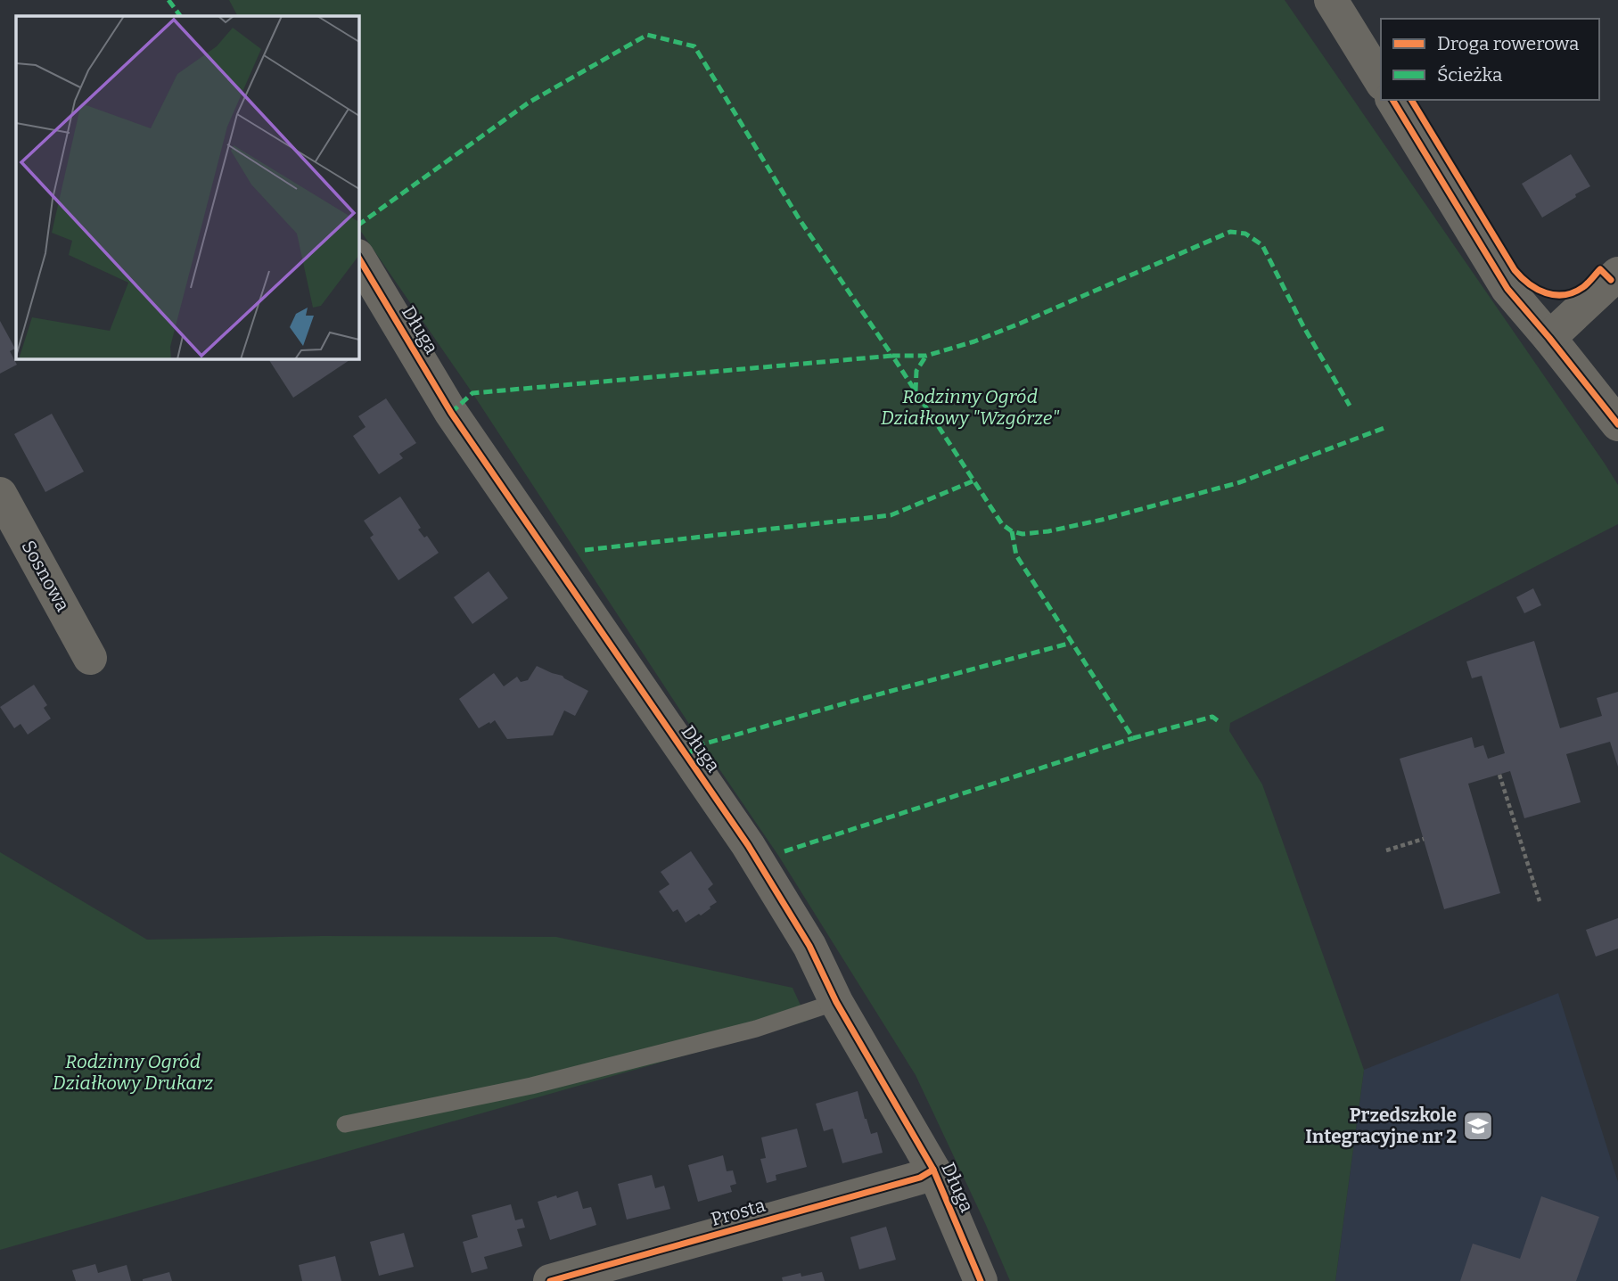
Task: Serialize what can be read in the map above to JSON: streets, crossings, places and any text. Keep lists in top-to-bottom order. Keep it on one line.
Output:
{"streets":{"street":["Długa","Sosnowa","Prosta"]},"crossings":[["Długa","Prosta"]],"parks":["Rodzinny Ogród Działkowy \"Wzgórze\"","Rodzinny Ogród Działkowy Drukarz"],"places":{"school or university":["Przedszkole Integracyjne nr 2"]},"legend":["Droga rowerowa","Ścieżka"]}
